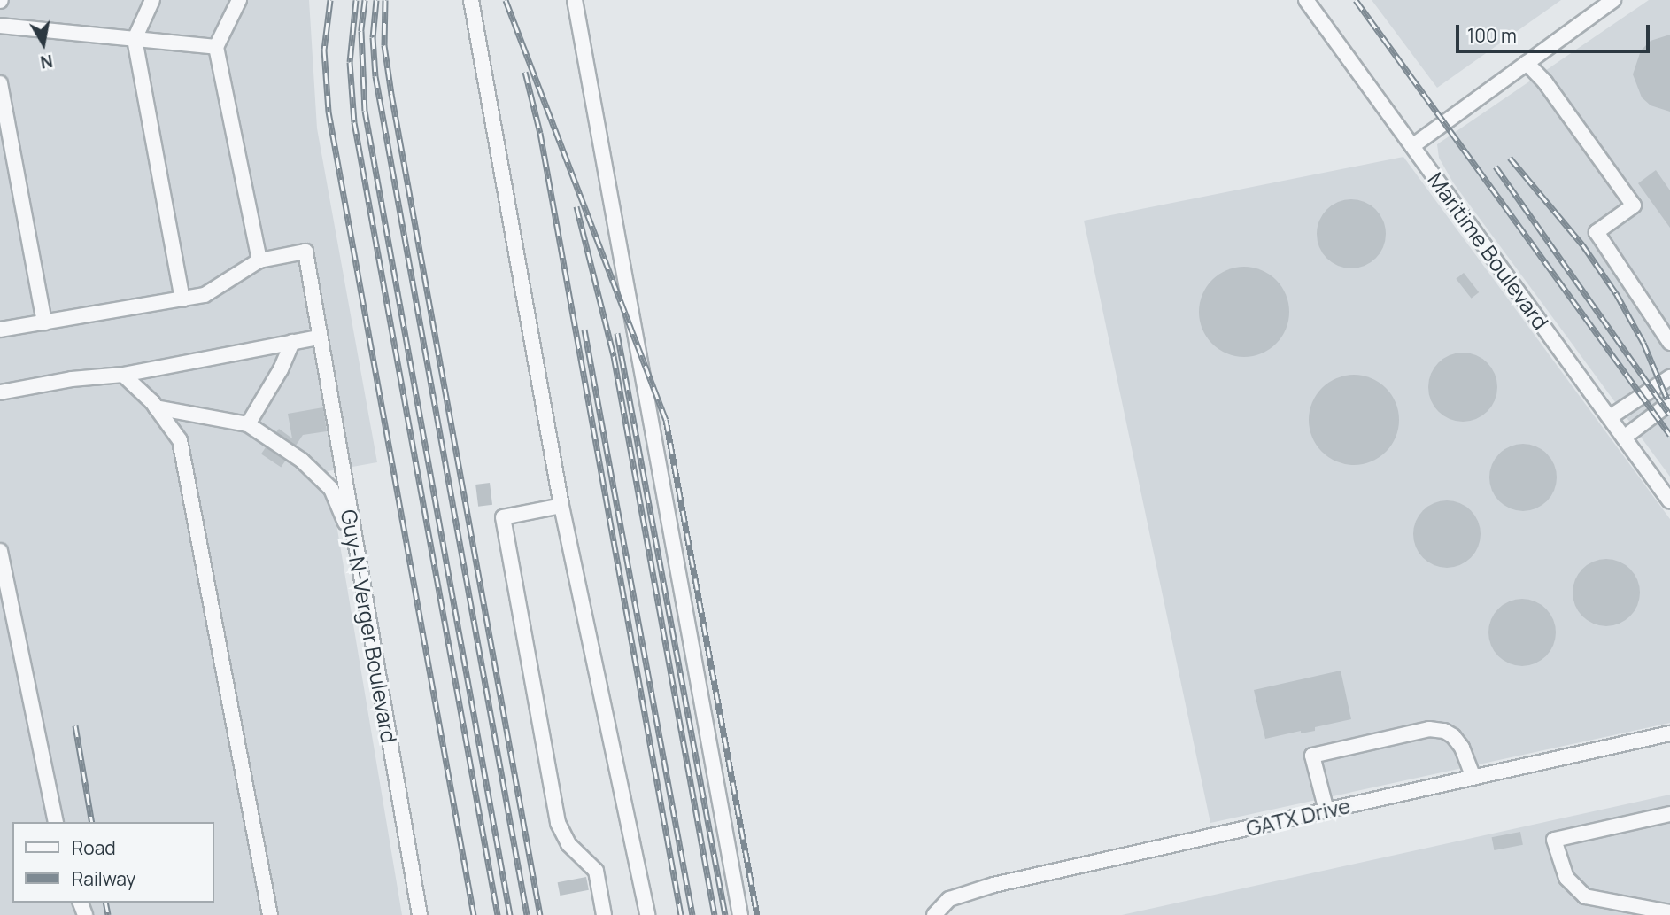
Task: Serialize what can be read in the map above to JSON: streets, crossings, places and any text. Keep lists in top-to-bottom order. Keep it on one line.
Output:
{"streets":{"street":["Maritime Boulevard","Guy-N-Verger Boulevard","GATX Drive"]},"legend":["Road","Railway"],"scale_bar":"100 m","north":"bottom"}
